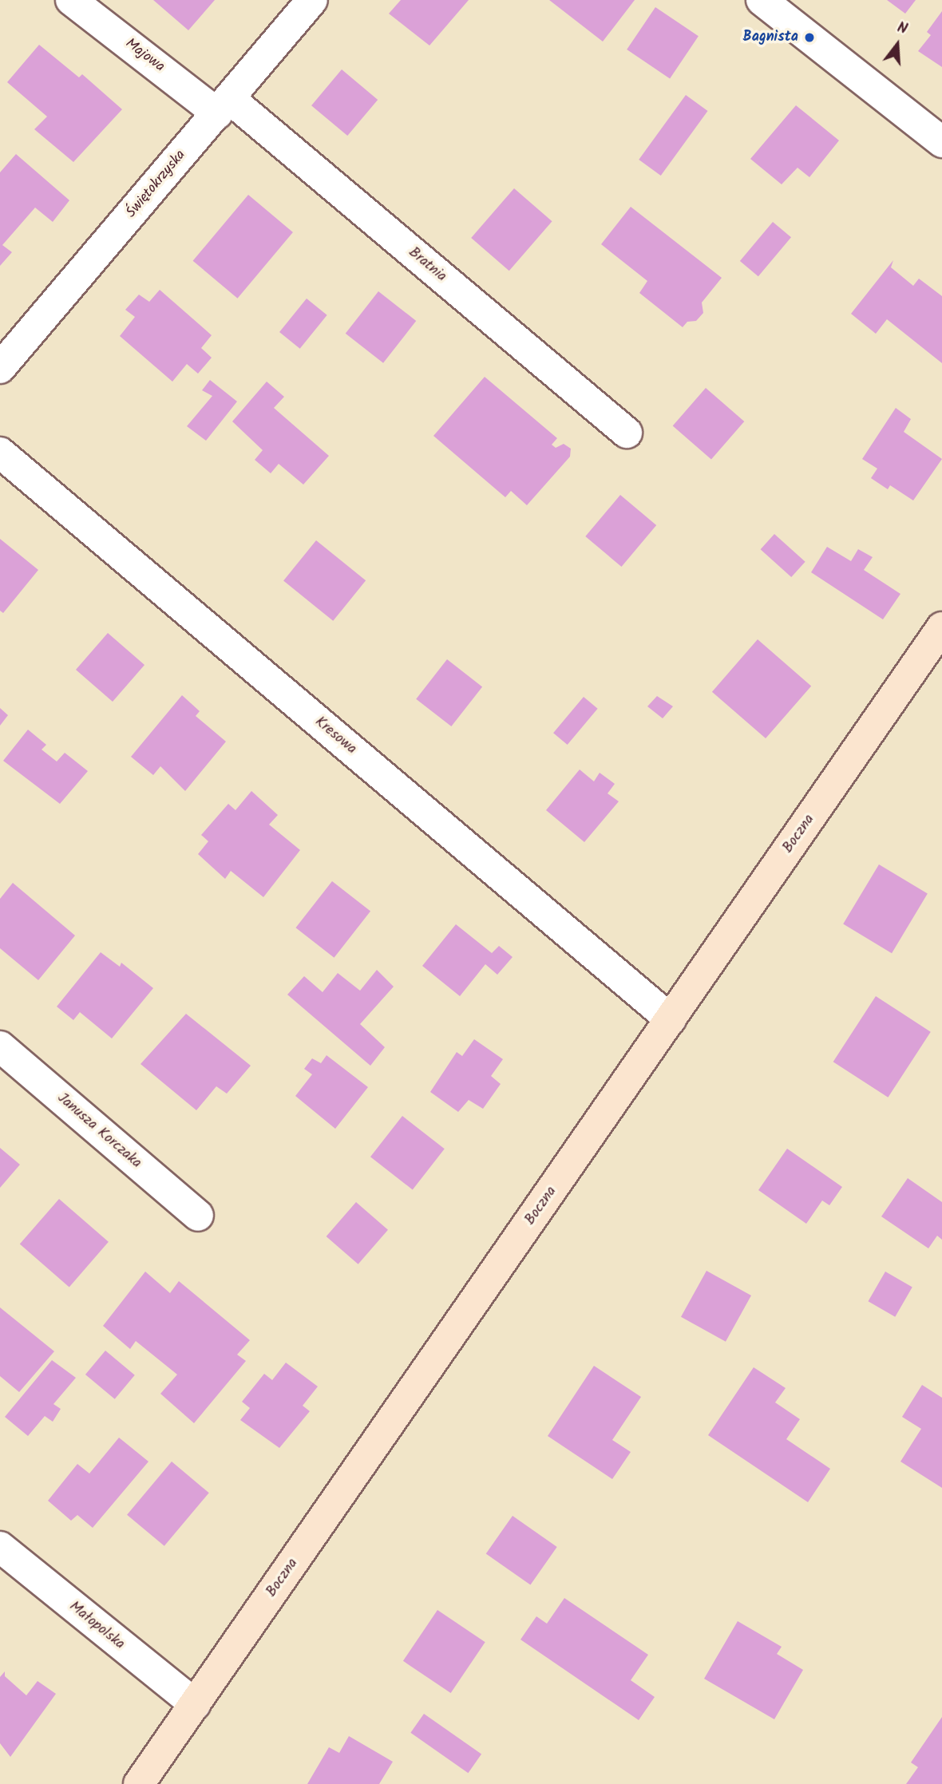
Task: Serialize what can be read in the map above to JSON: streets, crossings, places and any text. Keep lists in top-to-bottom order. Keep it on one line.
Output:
{"streets":{"street":["Majowa","Świętokrzyska","Bratnia","Kresowa","Boczna","Janusza Korczaka","Małopolska"]},"crossings":[["Majowa","Świętokrzyska"],["Majowa","Bratnia"],["Świętokrzyska","Bratnia"],["Kresowa","Boczna"],["Boczna","Małopolska"]],"places":["Bagnista"],"north":"top"}
